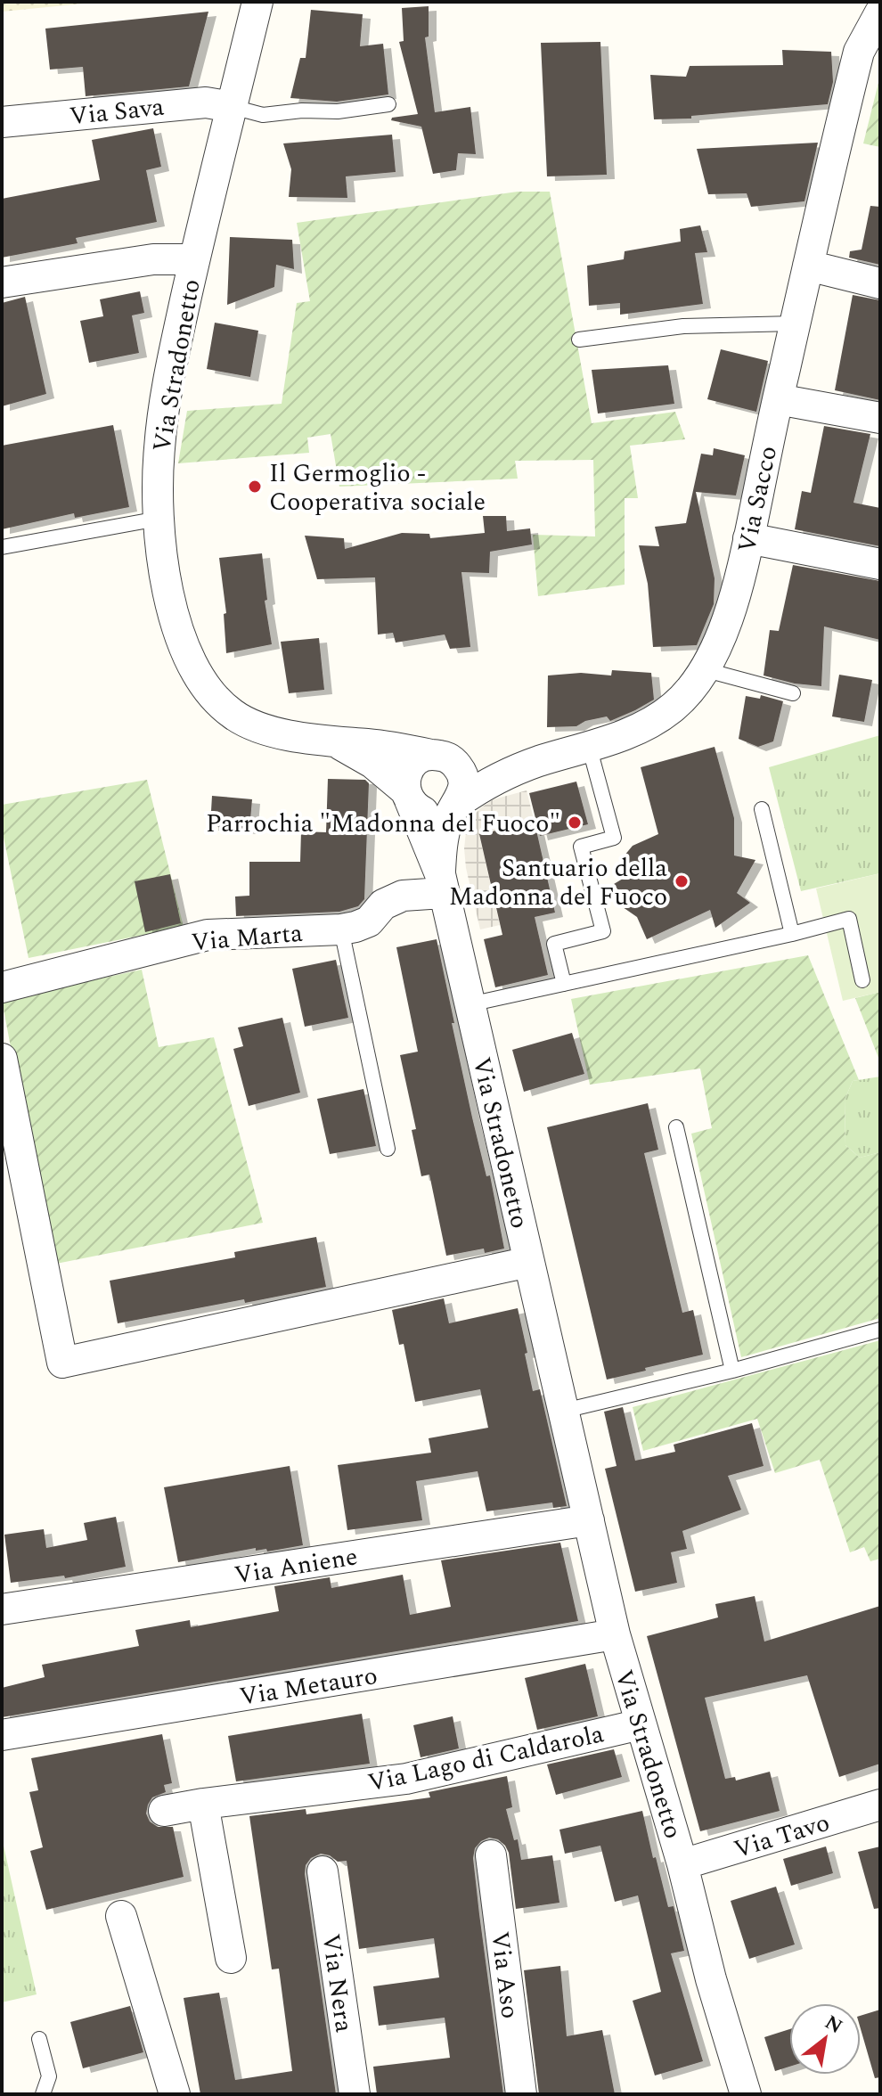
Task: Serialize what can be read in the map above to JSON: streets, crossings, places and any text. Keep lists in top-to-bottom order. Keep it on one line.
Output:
{"streets":{"street":["Via Sava","Via Stradonetto","Via Sacco","Via Marta","Via Aniene","Via Metauro","Via Lago di Caldarola","Via Tavo","Via Aso","Via Nera"]},"crossings":[["Via Sava","Via Stradonetto"],["Via Stradonetto","Via Sacco"],["Via Stradonetto","Via Marta"],["Via Stradonetto","Via Aniene"],["Via Stradonetto","Via Metauro"],["Via Stradonetto","Via Lago di Caldarola"],["Via Stradonetto","Via Tavo"]],"places":["Il Germoglio - Cooperativa sociale","Parrochia \"Madonna del Fuoco\"","Santuario della Madonna del Fuoco"],"north":"top right"}
